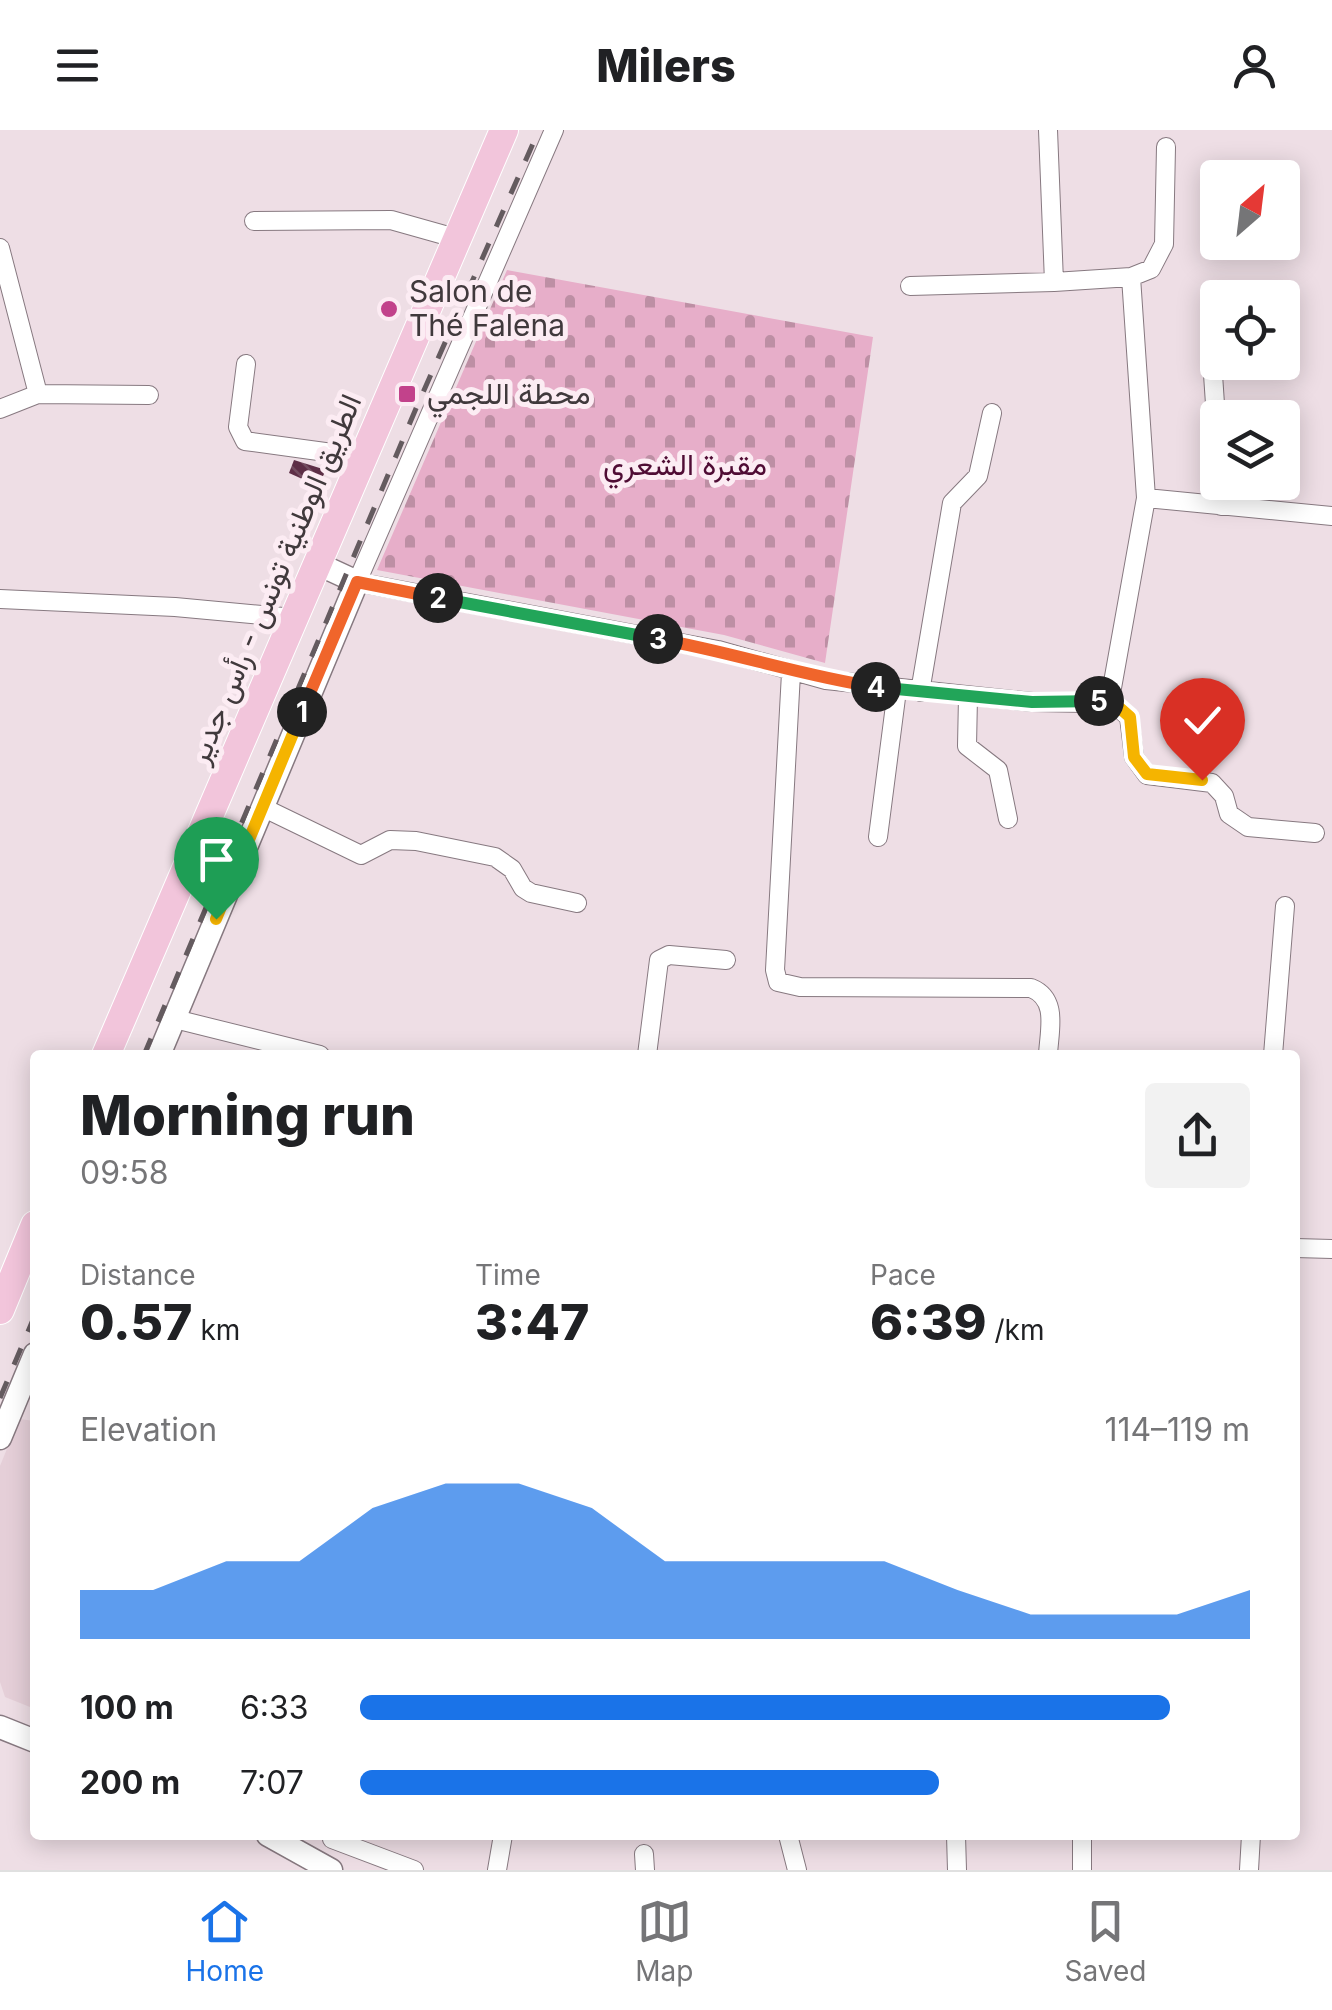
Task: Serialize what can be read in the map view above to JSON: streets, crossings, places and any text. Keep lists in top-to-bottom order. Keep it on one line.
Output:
{"streets":{"main road":["الطريق الوطنية تونس - رأس جدير"]},"parks":["مقبرة الشعري"],"places":{"other":["Salon de Thé Falena"],"transit":["محطة اللجمي"]},"north":"top right","page":{"header":"Milers","pins":["2","3","4","5","1"],"heading":["Morning run","09:58"],"stats":[["Distance","0.57 km"],["Time","3:47"],["Pace","6:39 /km"]],"chart":["Elevation","114–119 m"],"list":[{"name":"100 m","note":"6:33"},{"name":"200 m","note":"7:07"}],"tabs":["Home","Map","Saved"]}}
